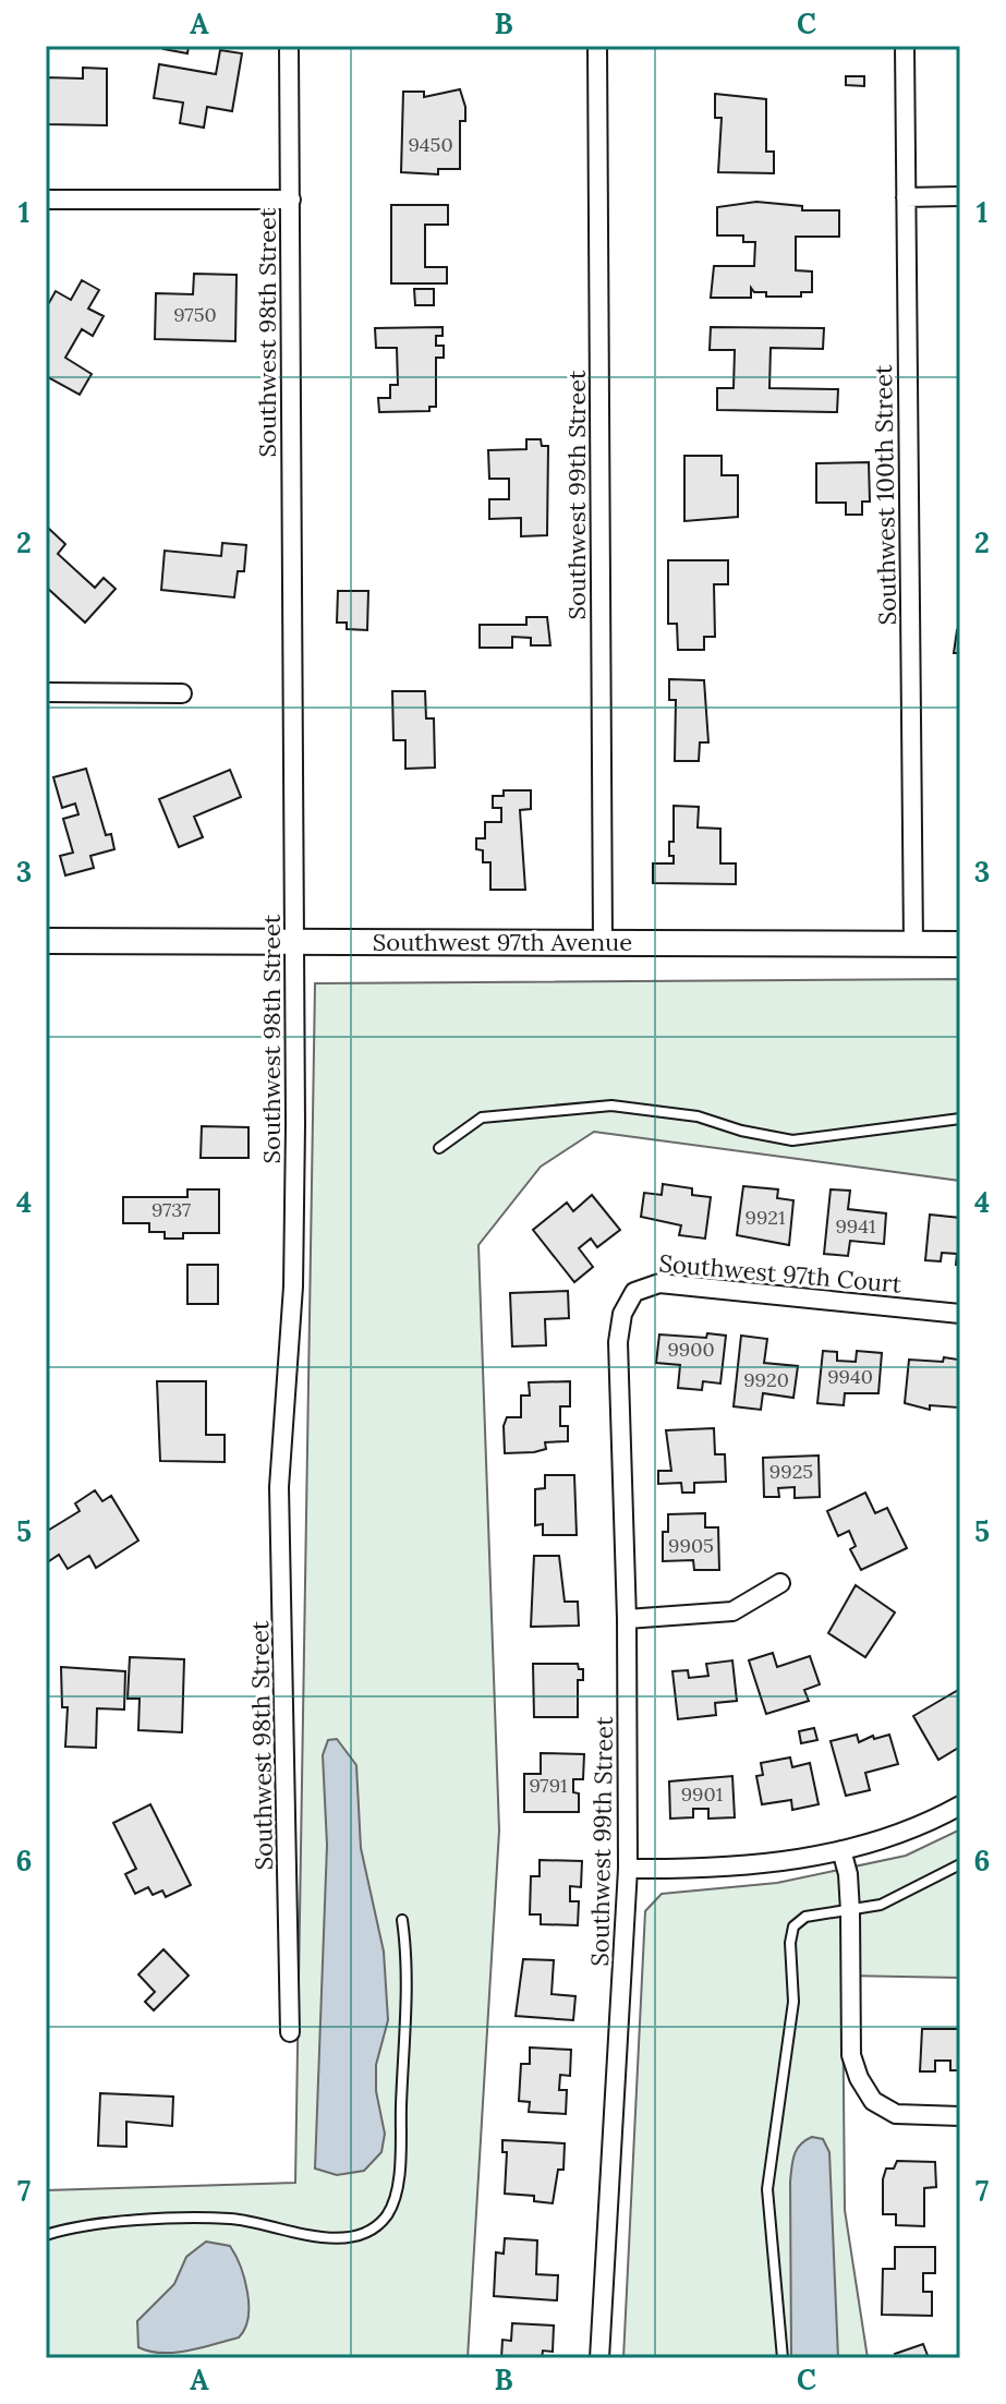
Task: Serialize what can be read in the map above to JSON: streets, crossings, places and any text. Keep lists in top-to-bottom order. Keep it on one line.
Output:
{"streets":{"street":["Southwest 98th Street","Southwest 99th Street","Southwest 100th Street","Southwest 97th Avenue","Southwest 97th Court"]},"crossings":[["Southwest 98th Street","Southwest 97th Avenue"],["Southwest 99th Street","Southwest 97th Avenue"],["Southwest 99th Street","Southwest 97th Court"],["Southwest 100th Street","Southwest 97th Avenue"]],"house_numbers":["9450","9750","9737","9921","9941","9900","9940","9920","9925","9905","9791","9901"],"grid":{"columns":["A","B","C"],"rows":["1","2","3","4","5","6","7"]}}
